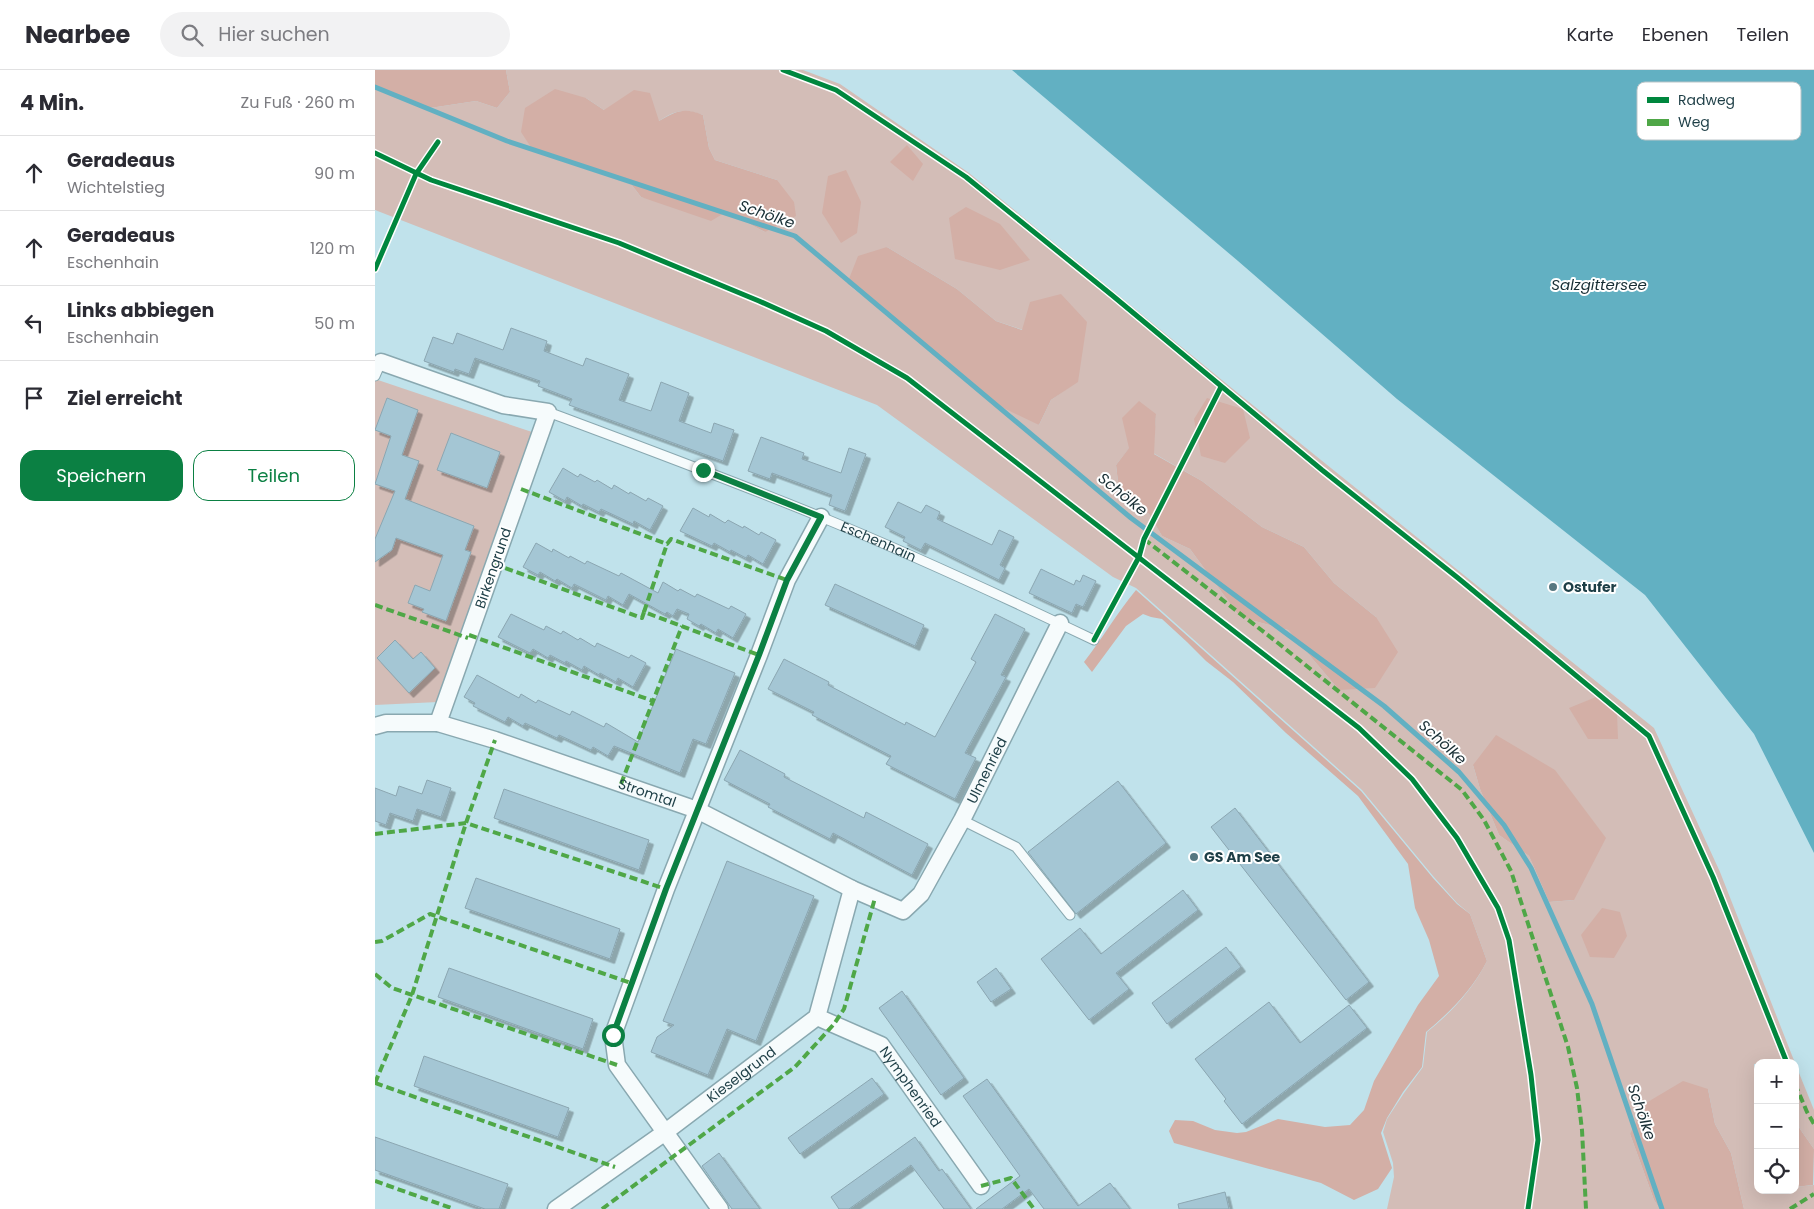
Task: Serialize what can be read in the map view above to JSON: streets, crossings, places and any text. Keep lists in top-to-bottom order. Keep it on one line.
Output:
{"streets":{"street":["Birkengrund","Ulmenried","Stromtal","Kieselgrund","Nymphenried"],"lane":["Eschenhain"]},"crossings":[["Eschenhain","Birkengrund"],["Eschenhain","Ulmenried"],["Birkengrund","Stromtal"],["Ulmenried","Stromtal"],["Kieselgrund","Nymphenried"]],"water":["Schölke","Salzgittersee"],"places":["Ostufer","GS Am See"],"legend":["Radweg","Weg"],"page":{"header":"Nearbee","search":"Hier suchen","nav":["Karte","Ebenen","Teilen"],"heading":["4 Min.","Zu Fuß · 260 m"],"list":[["Geradeaus","Wichtelstieg","90 m"],["Geradeaus","Eschenhain","120 m"],["Links abbiegen","Eschenhain","50 m"],"Ziel erreicht"],"buttons":["Speichern","Teilen"],"map_buttons":["+","−"]}}
